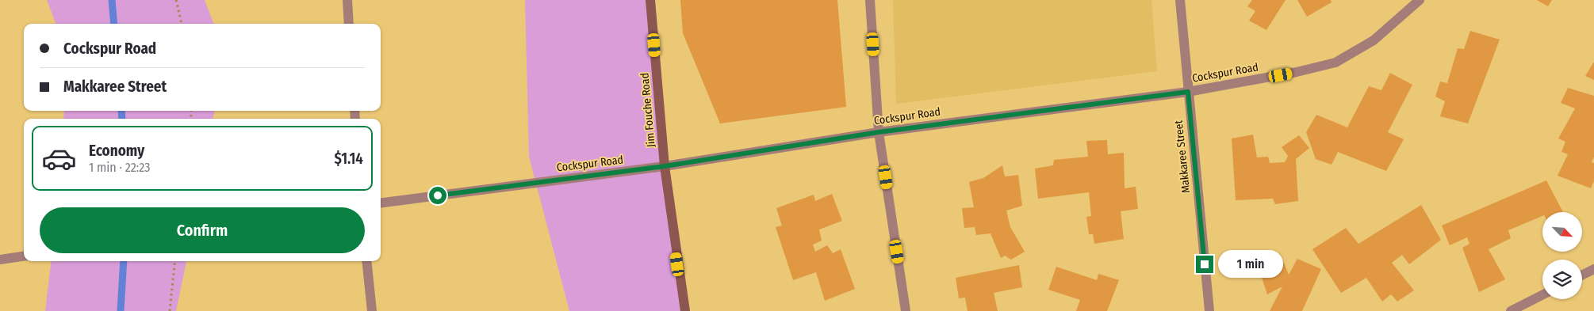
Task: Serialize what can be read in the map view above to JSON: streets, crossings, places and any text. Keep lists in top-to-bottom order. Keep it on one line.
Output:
{"streets":{"street":["Cockspur Road","Jim Fouche Road","Makkaree Street"]},"crossings":[["Cockspur Road","Jim Fouche Road"],["Cockspur Road","Makkaree Street"]],"north":"bottom right","page":{"banner":["Cockspur Road","Makkaree Street"],"list":[{"name":"Economy","note":"1 min · 22:23","value":"$1.14"}],"buttons":"Confirm","bubble":"1 min"}}
